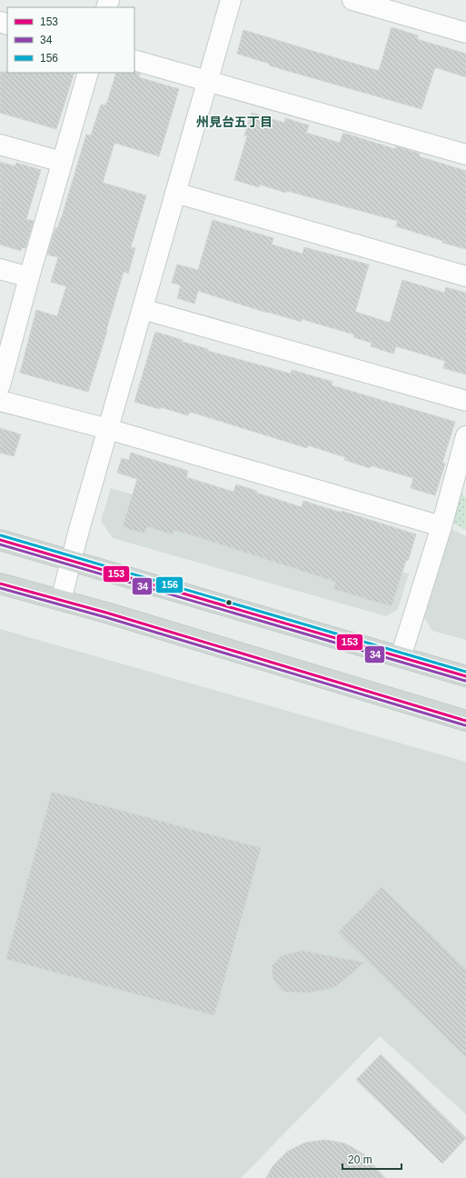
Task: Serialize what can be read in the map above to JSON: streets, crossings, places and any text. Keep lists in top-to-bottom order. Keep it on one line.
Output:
{"districts":["州見台五丁目"],"lines":["transit line 156","transit line 153","transit line 34"],"legend":["153","34","156"],"scale_bar":"20 m"}
